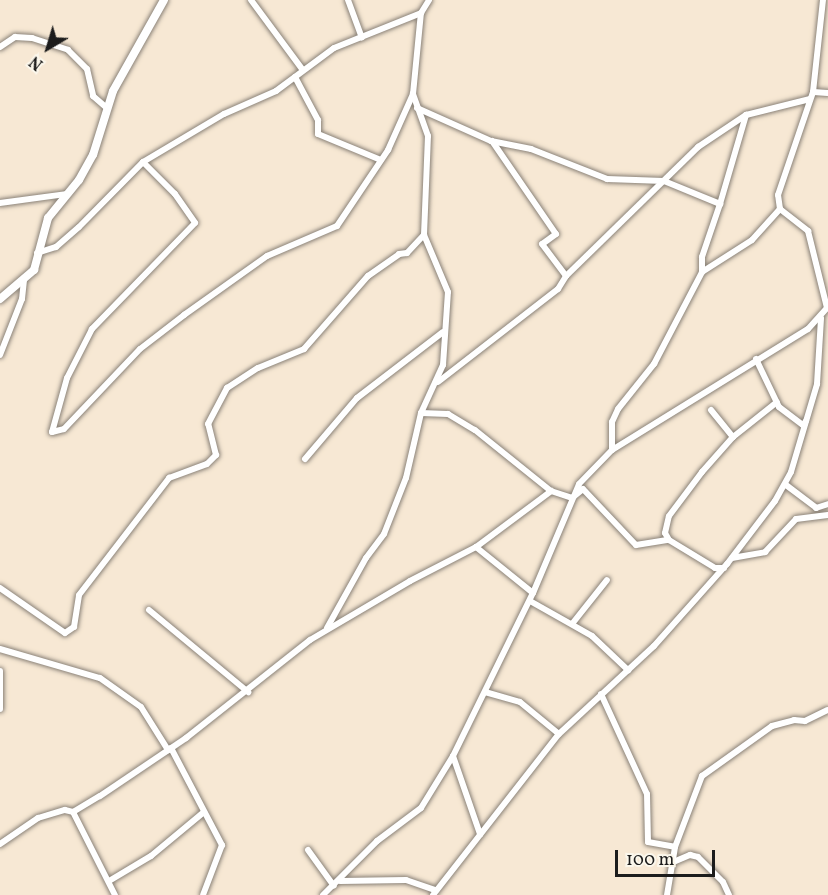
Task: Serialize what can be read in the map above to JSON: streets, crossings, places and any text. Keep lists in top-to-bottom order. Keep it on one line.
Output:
{"scale_bar":"100 m","north":"bottom left"}
